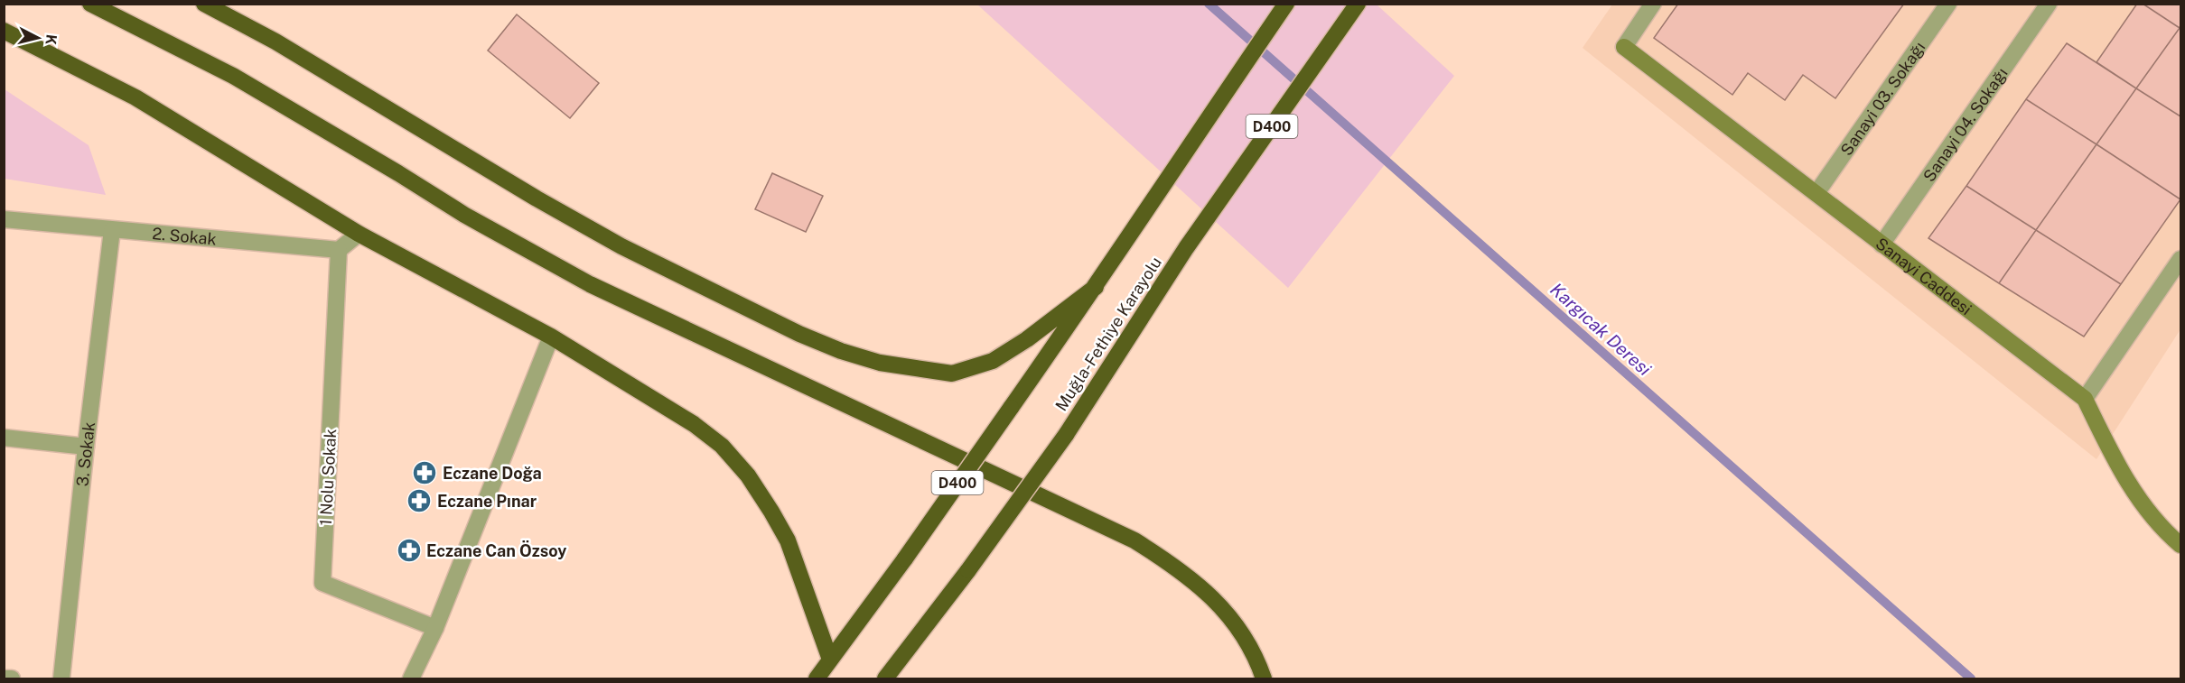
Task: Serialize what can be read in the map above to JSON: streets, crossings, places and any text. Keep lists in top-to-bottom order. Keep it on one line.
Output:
{"streets":{"highway":["D400","Muğla-Fethiye Karayolu"],"street":["Sanayi 03. Sokağı","Sanayi 04. Sokağı","2. Sokak","Sanayi Caddesi","3. Sokak","1 Nolu Sokak"]},"crossings":[["Sanayi 03. Sokağı","Sanayi Caddesi"],["Sanayi 04. Sokağı","Sanayi Caddesi"],["2. Sokak","3. Sokak"],["2. Sokak","1 Nolu Sokak"]],"water":["Kargıcak Deresi"],"places":{"pharmacy":["Eczane Doğa","Eczane Pınar","Eczane Can Özsoy"]},"north":"right"}
